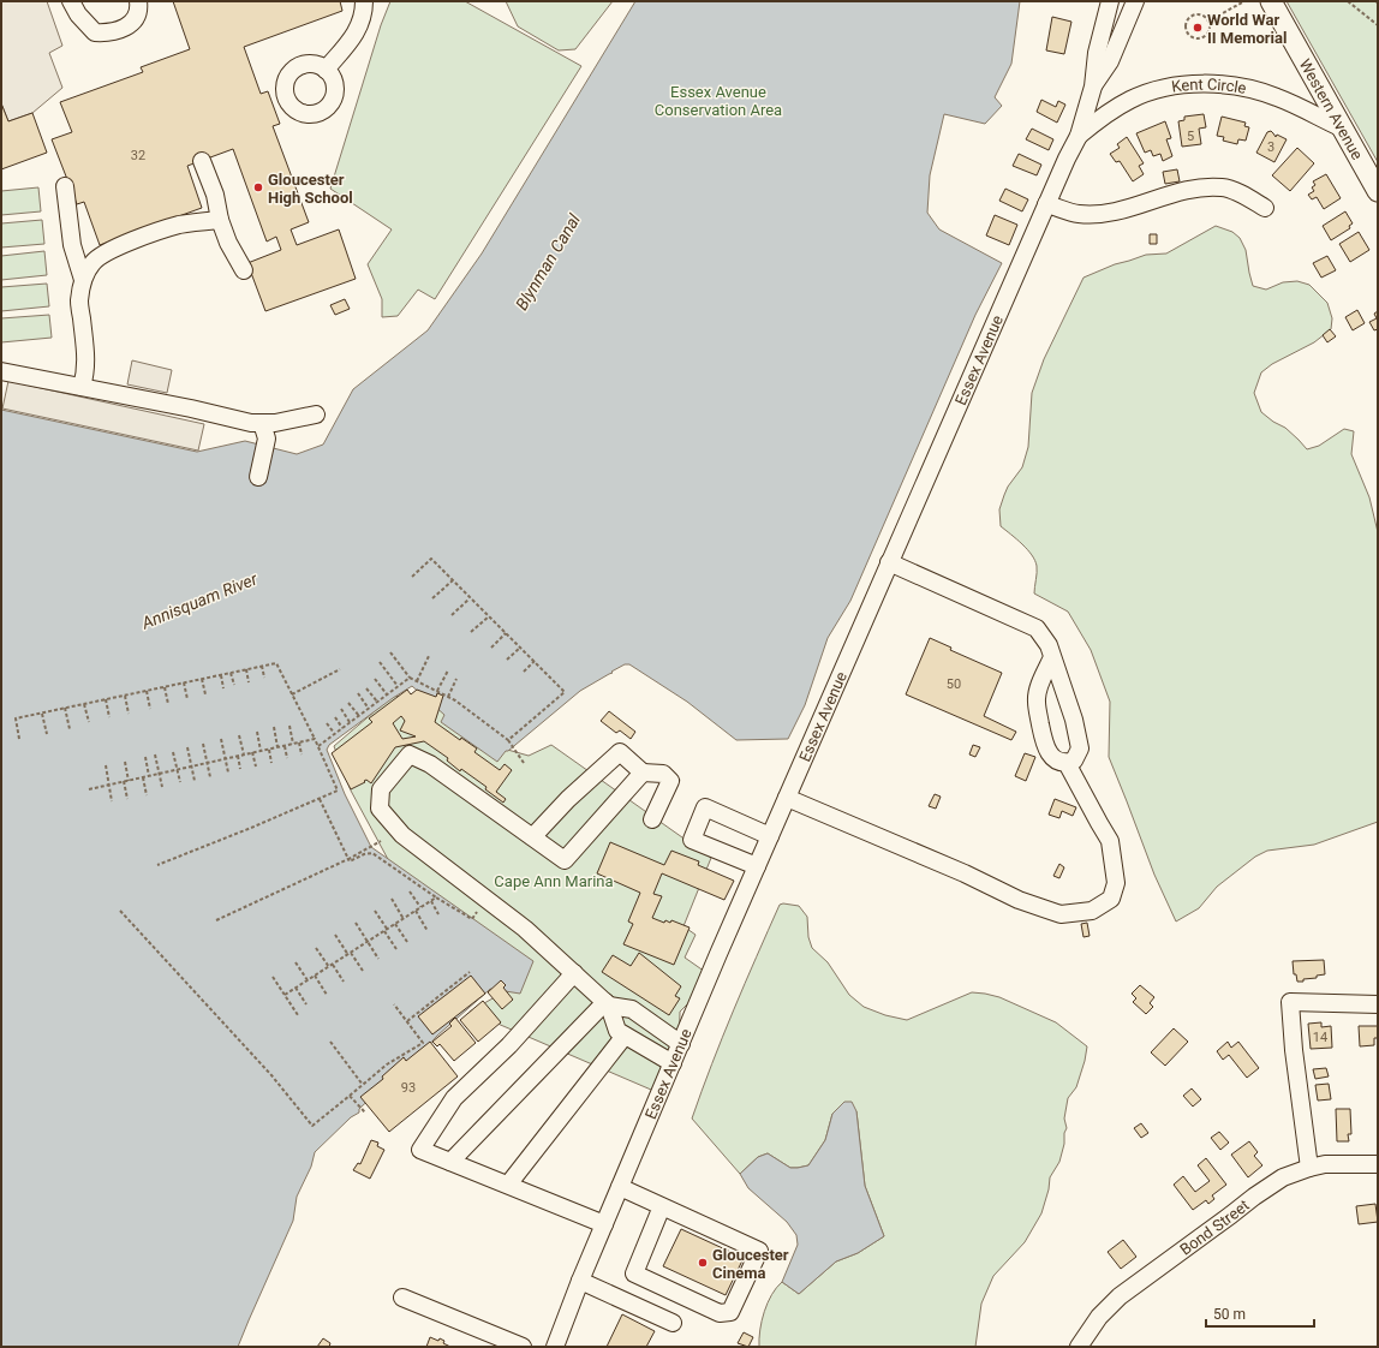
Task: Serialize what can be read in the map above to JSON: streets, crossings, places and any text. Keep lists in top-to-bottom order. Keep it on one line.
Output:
{"streets":{"main road":["Western Avenue"],"street":["Kent Circle","Essex Avenue","Bond Street"]},"crossings":[["Kent Circle","Western Avenue"],["Kent Circle","Essex Avenue"]],"water":["Blynman Canal","Annisquam River"],"parks":["Essex Avenue Conservation Area","Cape Ann Marina"],"places":["World War II Memorial","Gloucester High School","Gloucester Cinema"],"house_numbers":["5","3","32","50","14","93"],"scale_bar":"50 m"}
